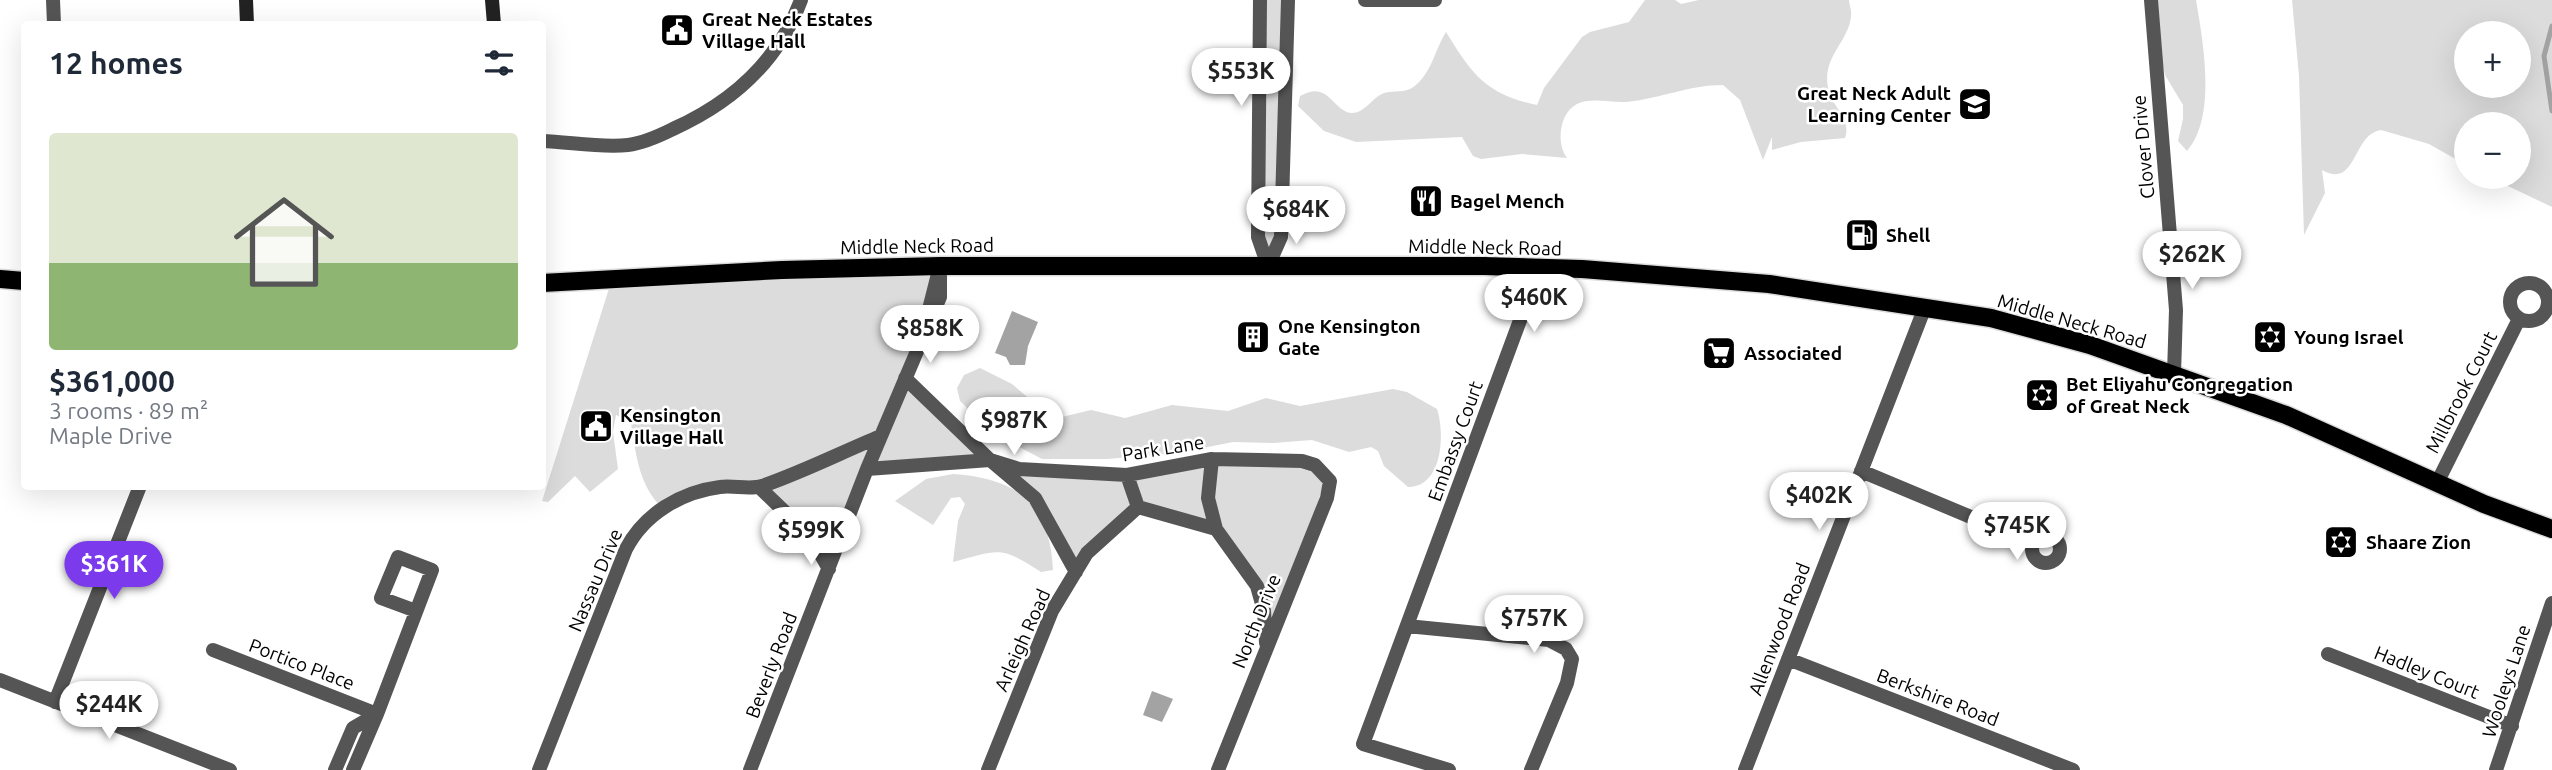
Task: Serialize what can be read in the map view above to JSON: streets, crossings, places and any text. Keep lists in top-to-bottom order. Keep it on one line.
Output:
{"streets":{"main road":["Middle Neck Road"],"street":["Clover Drive","Millbrook Court","Embassy Court","Park Lane","Nassau Drive","North Drive","Allenwood Road","Arleigh Road","Portico Place","Beverly Road","Hadley Court","Wooleys Lane","Berkshire Road"]},"crossings":[["Clover Drive","Middle Neck Road"],["Middle Neck Road","Millbrook Court"],["Middle Neck Road","Embassy Court"],["Middle Neck Road","Allenwood Road"],["Middle Neck Road","Beverly Road"],["Park Lane","North Drive"],["Park Lane","Arleigh Road"],["Park Lane","Beverly Road"],["Nassau Drive","Beverly Road"],["Allenwood Road","Berkshire Road"],["Hadley Court","Wooleys Lane"]],"places":{"public building":["Great Neck Estates Village Hall","Kensington Village Hall"],"school or university":["Great Neck Adult Learning Center"],"restaurant":["Bagel Mench"],"fuel station":["Shell"],"building":["One Kensington Gate"],"synagogue":["Young Israel","Bet Eliyahu Congregation of Great Neck","Shaare Zion"],"supermarket":["Associated"]},"page":{"map_buttons":["+","−"],"heading":"12 homes","price":["$553K","$684K","$262K","$460K","$858K","$987K","$402K","$745K","$599K","$361K","$757K","$244K"],"list":[{"name":"$361,000","note":"3 rooms · 89 m² · Maple Drive"}]}}
